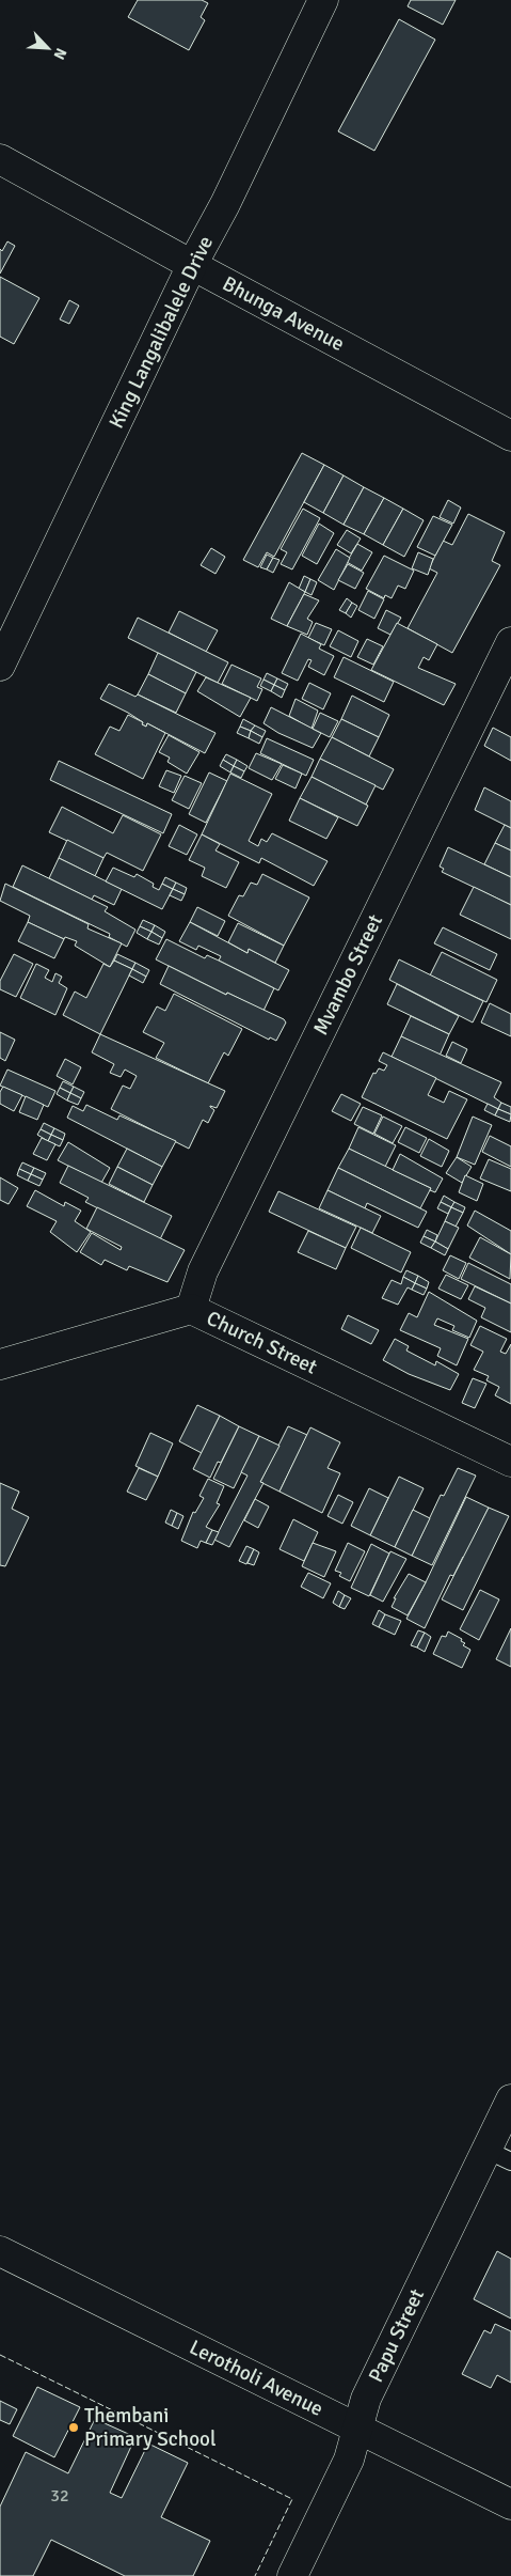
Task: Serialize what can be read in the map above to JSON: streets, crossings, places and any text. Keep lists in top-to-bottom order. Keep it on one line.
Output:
{"streets":{"street":["Bhunga Avenue","King Langalibalele Drive","Mvambo Street","Church Street","Papu Street","Lerotholi Avenue"]},"crossings":[["Bhunga Avenue","King Langalibalele Drive"],["Mvambo Street","Church Street"],["Papu Street","Lerotholi Avenue"]],"places":["Thembani Primary School"],"house_numbers":["32"],"north":"bottom right"}
